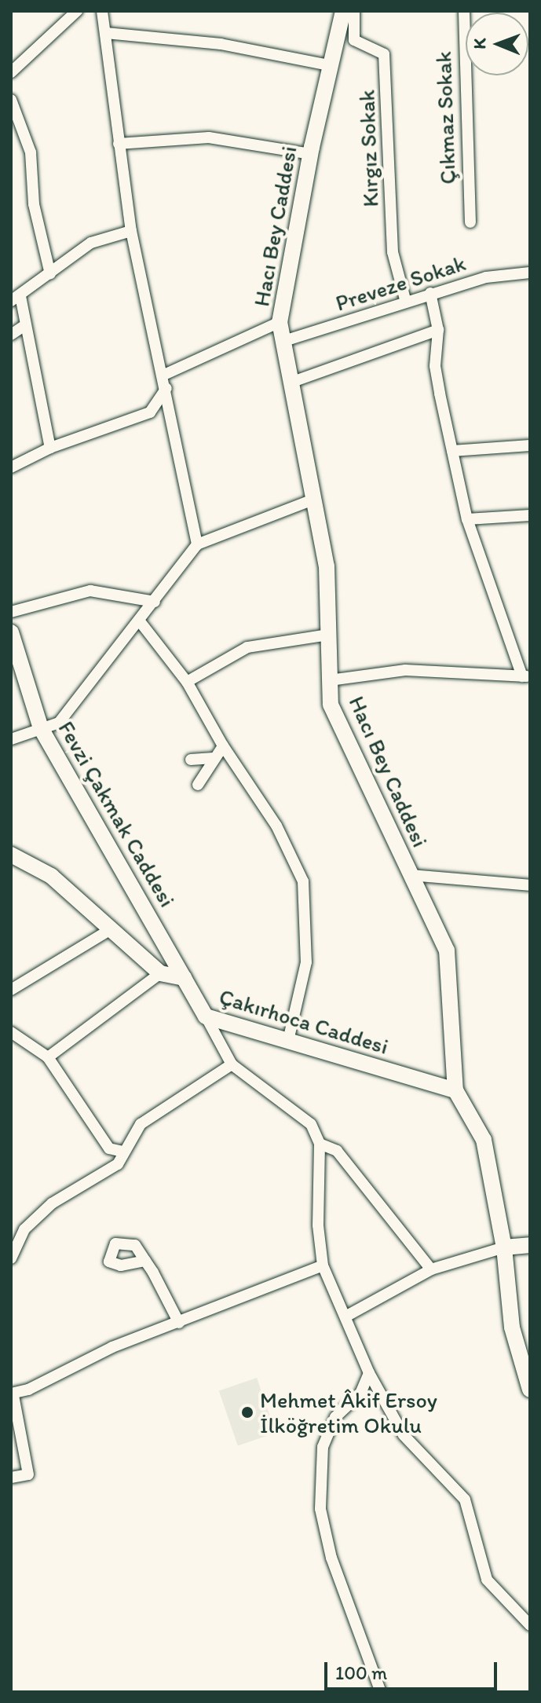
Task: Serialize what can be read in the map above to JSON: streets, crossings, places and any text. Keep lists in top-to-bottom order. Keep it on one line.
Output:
{"streets":{"street":["Çıkmaz Sokak","Kırgız Sokak","Hacı Bey Caddesi","Preveze Sokak","Fevzi Çakmak Caddesi","Çakırhoca Caddesi"]},"crossings":[["Kırgız Sokak","Preveze Sokak"],["Hacı Bey Caddesi","Preveze Sokak"],["Hacı Bey Caddesi","Çakırhoca Caddesi"],["Fevzi Çakmak Caddesi","Çakırhoca Caddesi"]],"places":["Mehmet Âkif Ersoy İlköğretim Okulu"],"scale_bar":"100 m","north":"left"}
